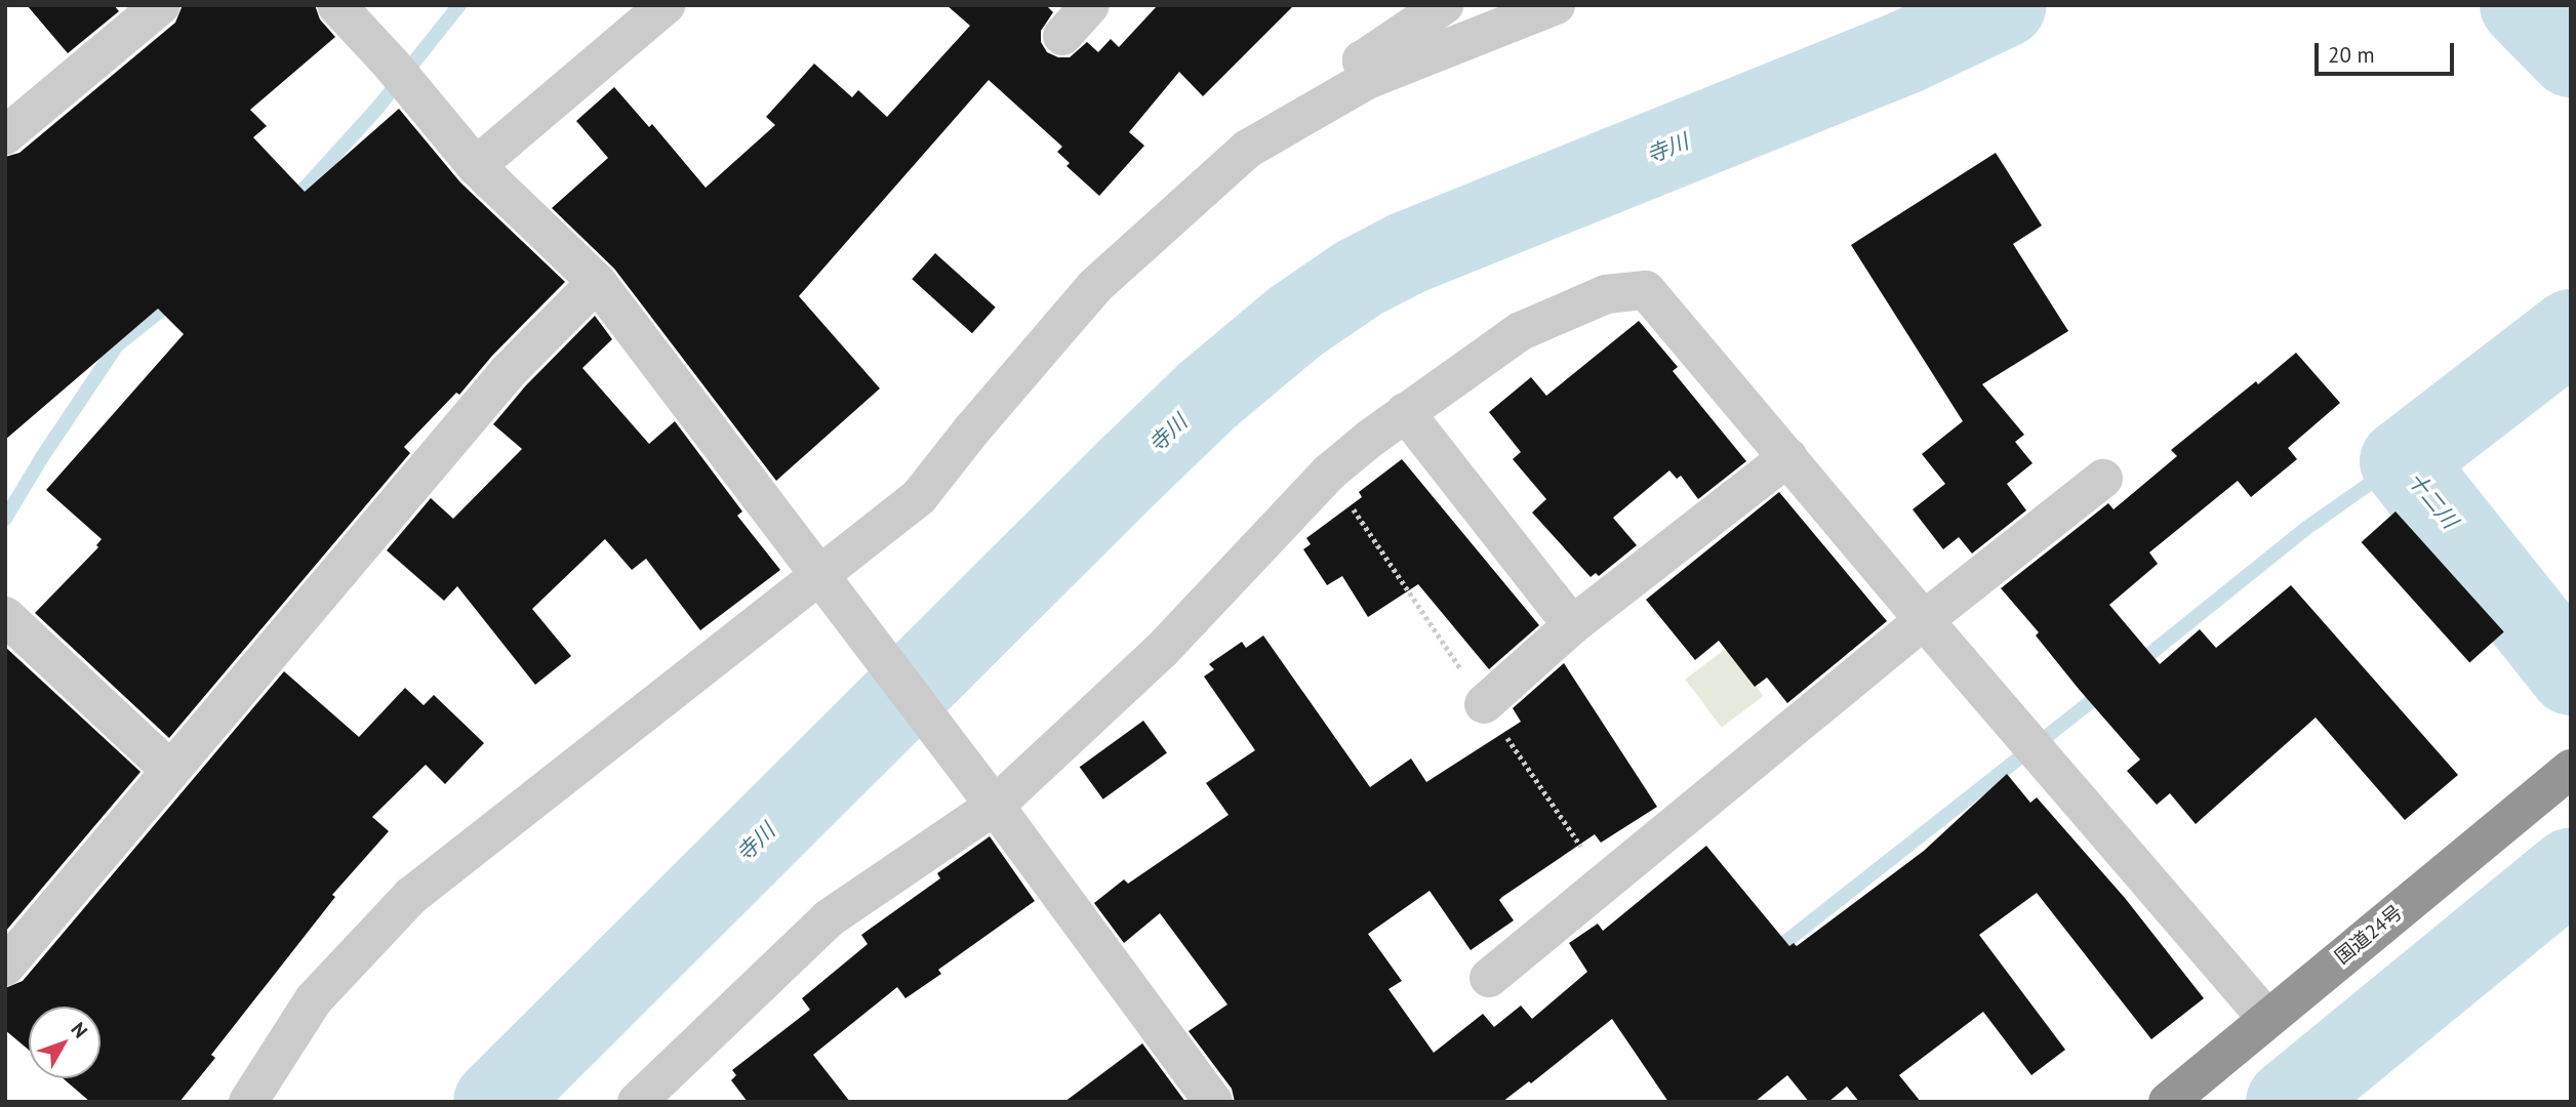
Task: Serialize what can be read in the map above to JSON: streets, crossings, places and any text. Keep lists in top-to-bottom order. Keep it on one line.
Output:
{"streets":{"highway":["国道24号"]},"water":["寺川","十二川"],"scale_bar":"20 m","north":"top right"}
